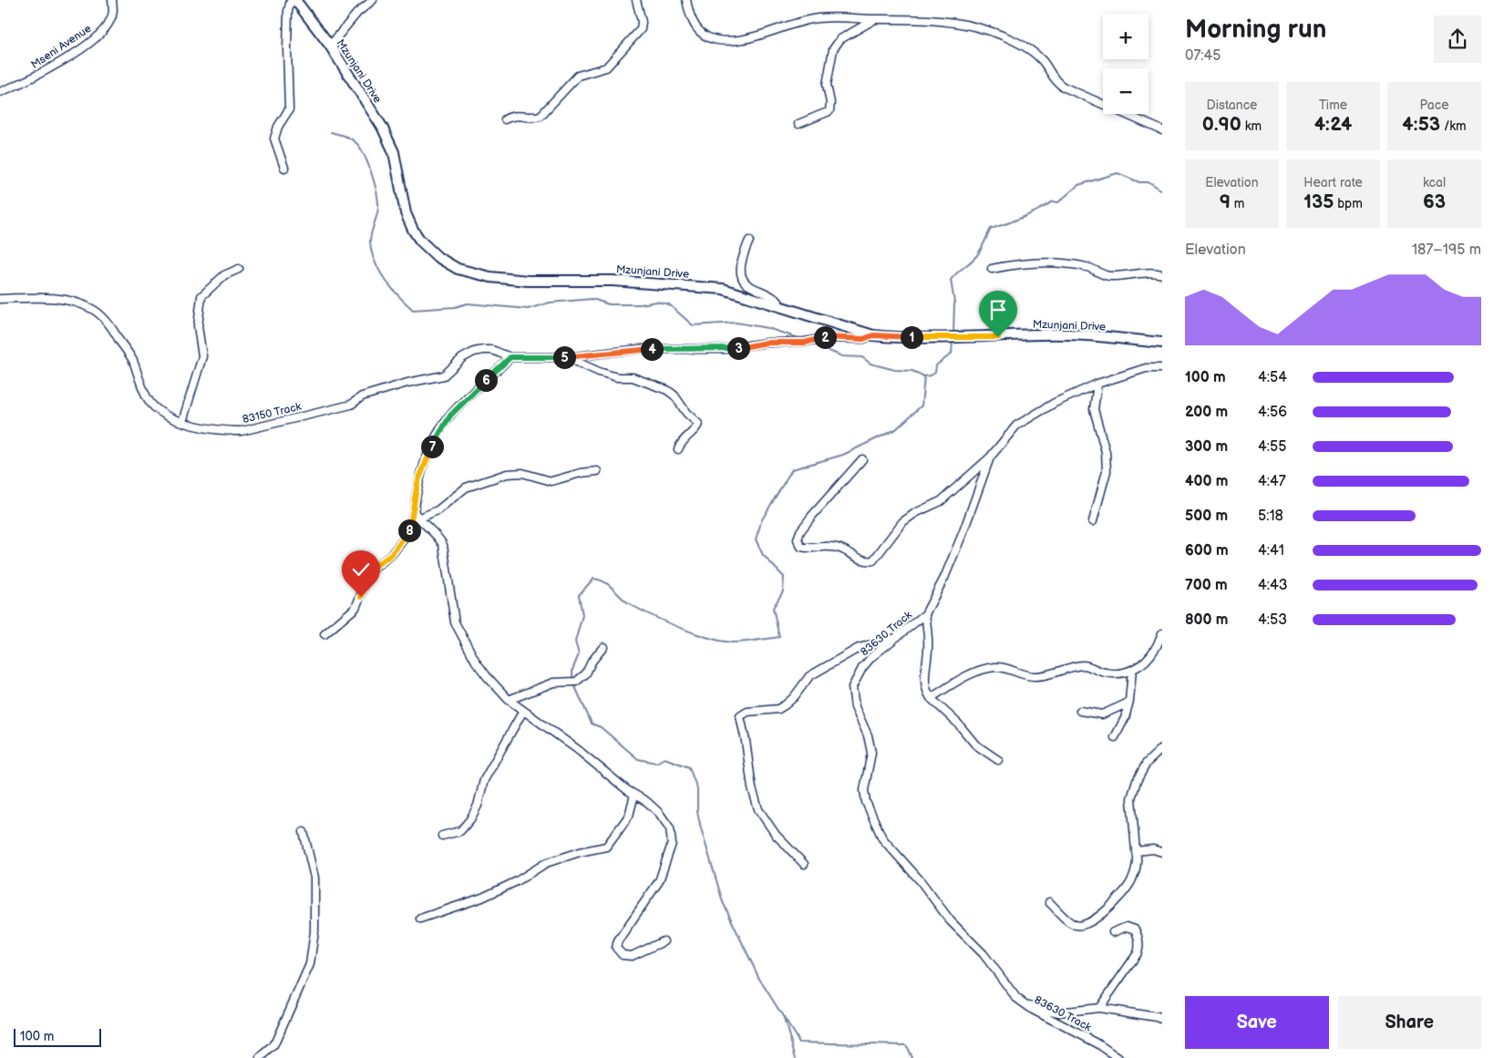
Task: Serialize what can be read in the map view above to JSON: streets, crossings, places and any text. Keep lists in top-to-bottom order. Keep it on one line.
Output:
{"streets":{"main road":["Mzunjani Drive"],"street":["Mseni Avenue","83150 Track","83630 Track"]},"crossings":[["Mzunjani Drive","83150 Track"]],"scale_bar":"100 m","page":{"heading":["Morning run","07:45"],"map_buttons":["+","−"],"stats":[["Distance","0.90 km"],["Time","4:24"],["Pace","4:53 /km"],["Elevation","9 m"],["Heart rate","135 bpm"],["kcal","63"]],"chart":["Elevation","187–195 m"],"pins":["1","2","3","4","5","6","7","8"],"list":[{"name":"100 m","note":"4:54"},{"name":"200 m","note":"4:56"},{"name":"300 m","note":"4:55"},{"name":"400 m","note":"4:47"},{"name":"500 m","note":"5:18"},{"name":"600 m","note":"4:41"},{"name":"700 m","note":"4:43"},{"name":"800 m","note":"4:53"}],"buttons":["Save","Share"],"scale":"100 m"}}
